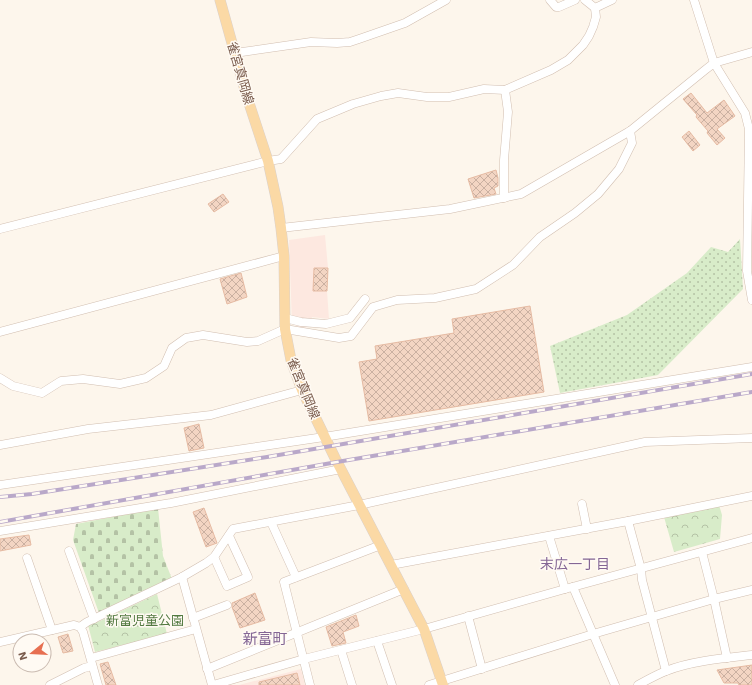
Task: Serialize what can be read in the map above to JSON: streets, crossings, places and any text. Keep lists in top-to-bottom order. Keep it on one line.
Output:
{"streets":{"main road":["雀宮真岡線"]},"districts":["末広一丁目","新富町"],"parks":["新富児童公園"],"north":"left"}
